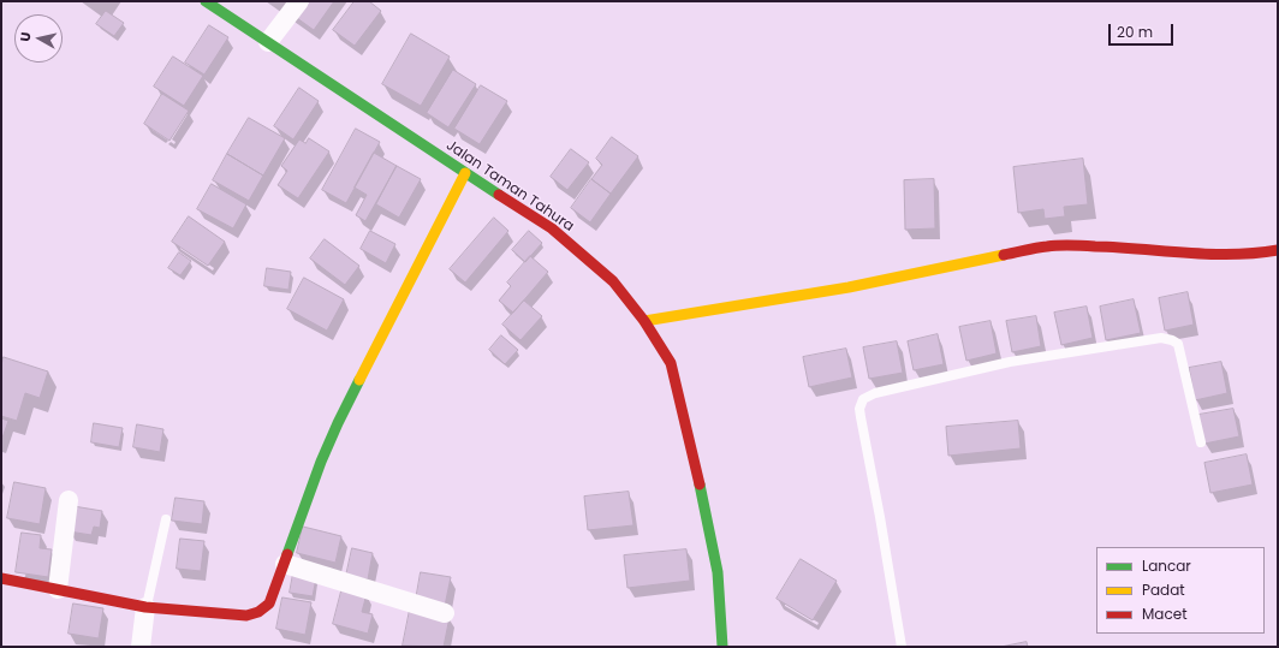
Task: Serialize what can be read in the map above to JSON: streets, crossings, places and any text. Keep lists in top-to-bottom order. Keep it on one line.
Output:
{"streets":{"street":["Jalan Taman Tahura"]},"legend":["Lancar","Padat","Macet"],"scale_bar":"20 m","north":"left"}
